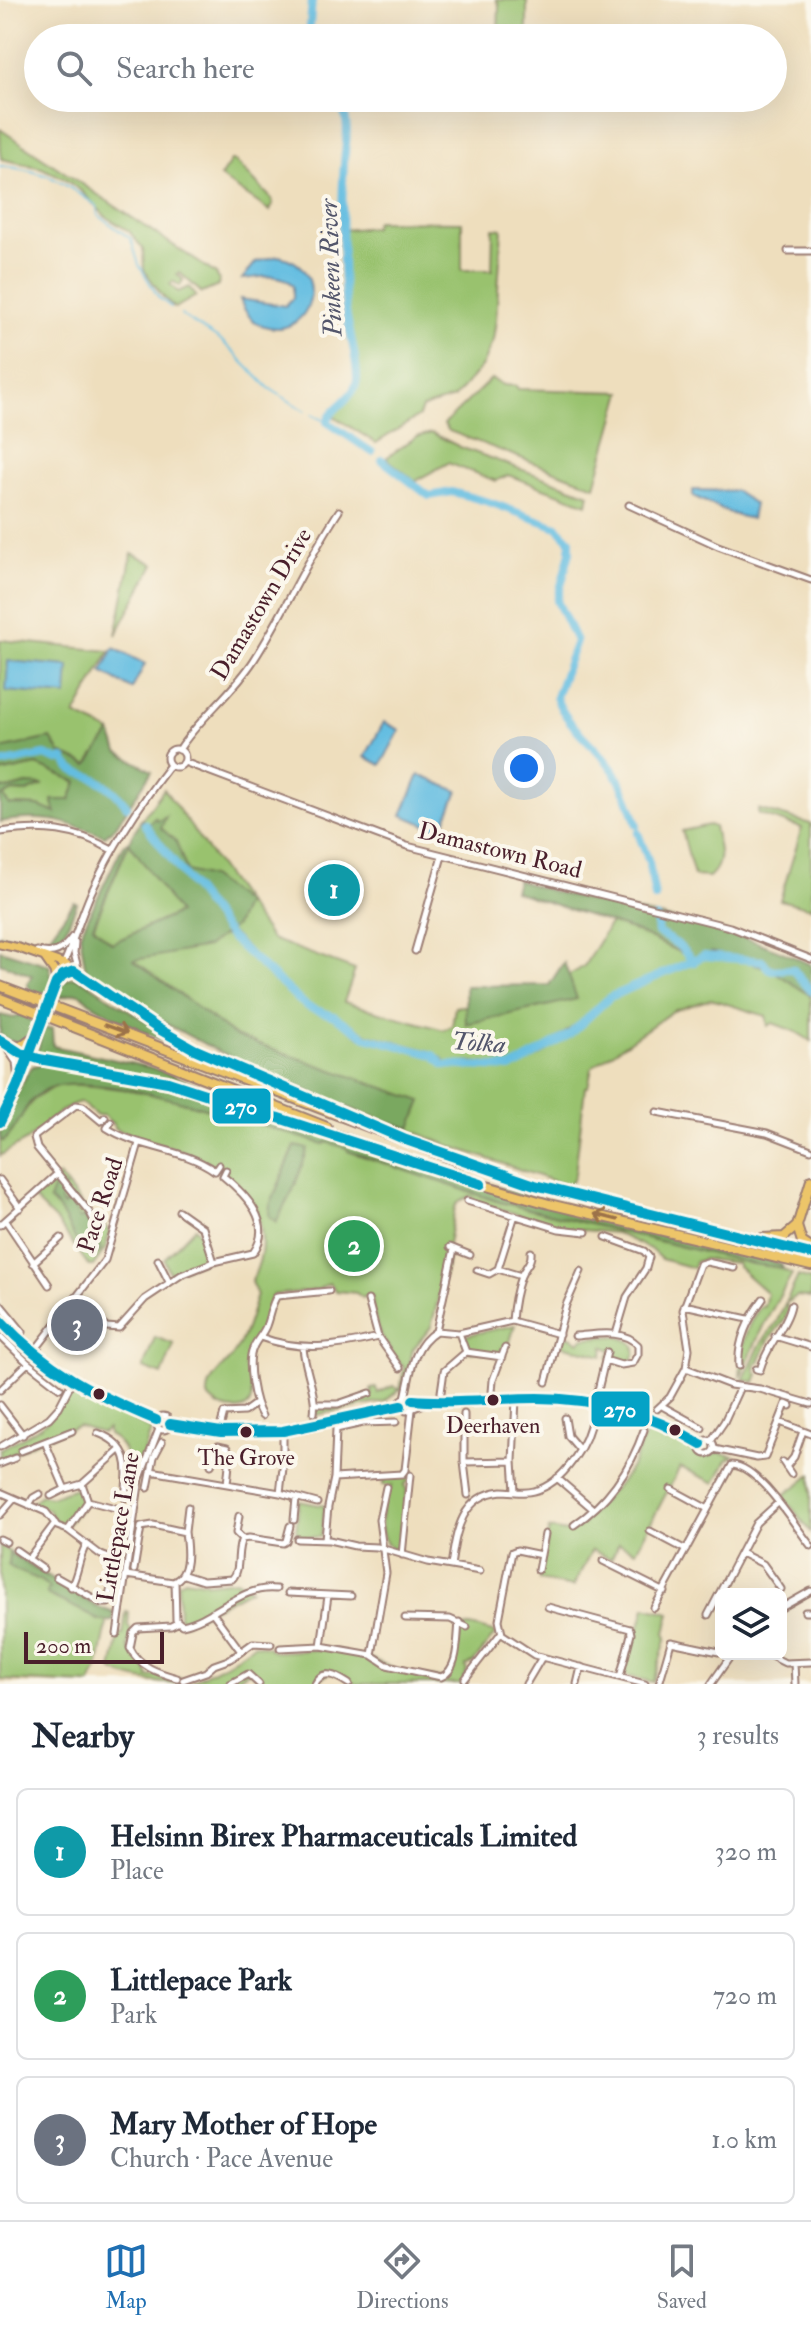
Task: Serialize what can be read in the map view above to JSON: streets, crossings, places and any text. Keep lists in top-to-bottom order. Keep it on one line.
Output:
{"streets":{"street":["Damastown Drive","Damastown Road","Pace Road","Littlepace Lane"]},"crossings":[["Damastown Drive","Damastown Road"]],"water":["Pinkeen River","Tolka"],"places":["Deerhaven","The Grove"],"lines":["transit line 270"],"scale_bar":"200 m","page":{"search":"Search here","pins":["1","2","3"],"scale":"200 m","heading":["Nearby","3 results"],"list":[{"mark":"1","name":"Helsinn Birex Pharmaceuticals Limited","note":"Place","value":"320 m"},{"mark":"2","name":"Littlepace Park","note":"Park","value":"720 m"},{"mark":"3","name":"Mary Mother of Hope","note":"Church · Pace Avenue","value":"1.0 km"}],"nav":["Map","Directions","Saved"]}}
